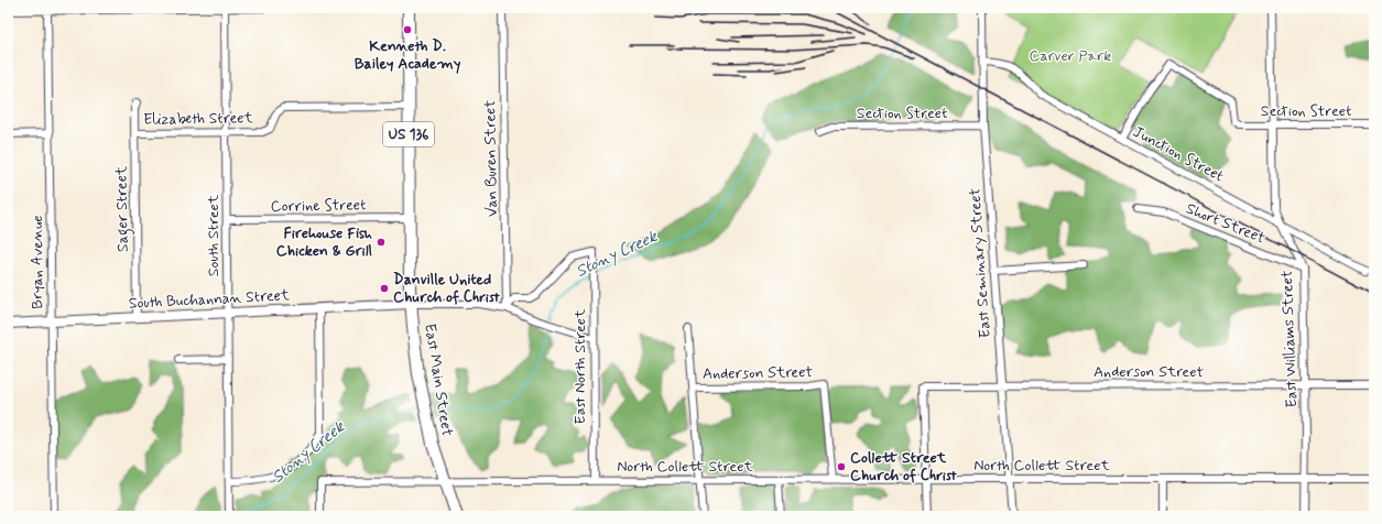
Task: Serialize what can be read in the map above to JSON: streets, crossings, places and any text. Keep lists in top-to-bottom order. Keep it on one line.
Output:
{"streets":{"main road":["US 136","East Main Street"],"street":["Section Street","Elizabeth Street","Junction Street","Van Buren Street","Corrine Street","Sager Street","Short Street","South Street","Bryan Avenue","East Seminary Street","South Buchannan Street","East Williams Street","East North Street","Anderson Street","North Collett Street"]},"crossings":[["Section Street","Junction Street"],["Section Street","East Seminary Street"],["Section Street","East Williams Street"],["Elizabeth Street","Sager Street"],["Elizabeth Street","South Street"],["Elizabeth Street","East Main Street"],["Junction Street","East Seminary Street"],["Junction Street","East Williams Street"],["Van Buren Street","East North Street"],["Corrine Street","South Street"],["Corrine Street","East Main Street"],["Sager Street","South Buchannan Street"],["Short Street","East Williams Street"],["South Street","South Buchannan Street"],["Bryan Avenue","South Buchannan Street"],["East Seminary Street","Anderson Street"],["East Seminary Street","North Collett Street"],["South Buchannan Street","East Main Street"],["East Williams Street","Anderson Street"],["East Williams Street","North Collett Street"],["East North Street","North Collett Street"],["Anderson Street","North Collett Street"],["East Main Street","North Collett Street"]],"water":["Stony Creek"],"parks":["Carver Park"],"places":["Kenneth D. Bailey Academy","Firehouse Fish Chicken & Grill","Danville United Church of Christ","Collett Street Church of Christ"]}
